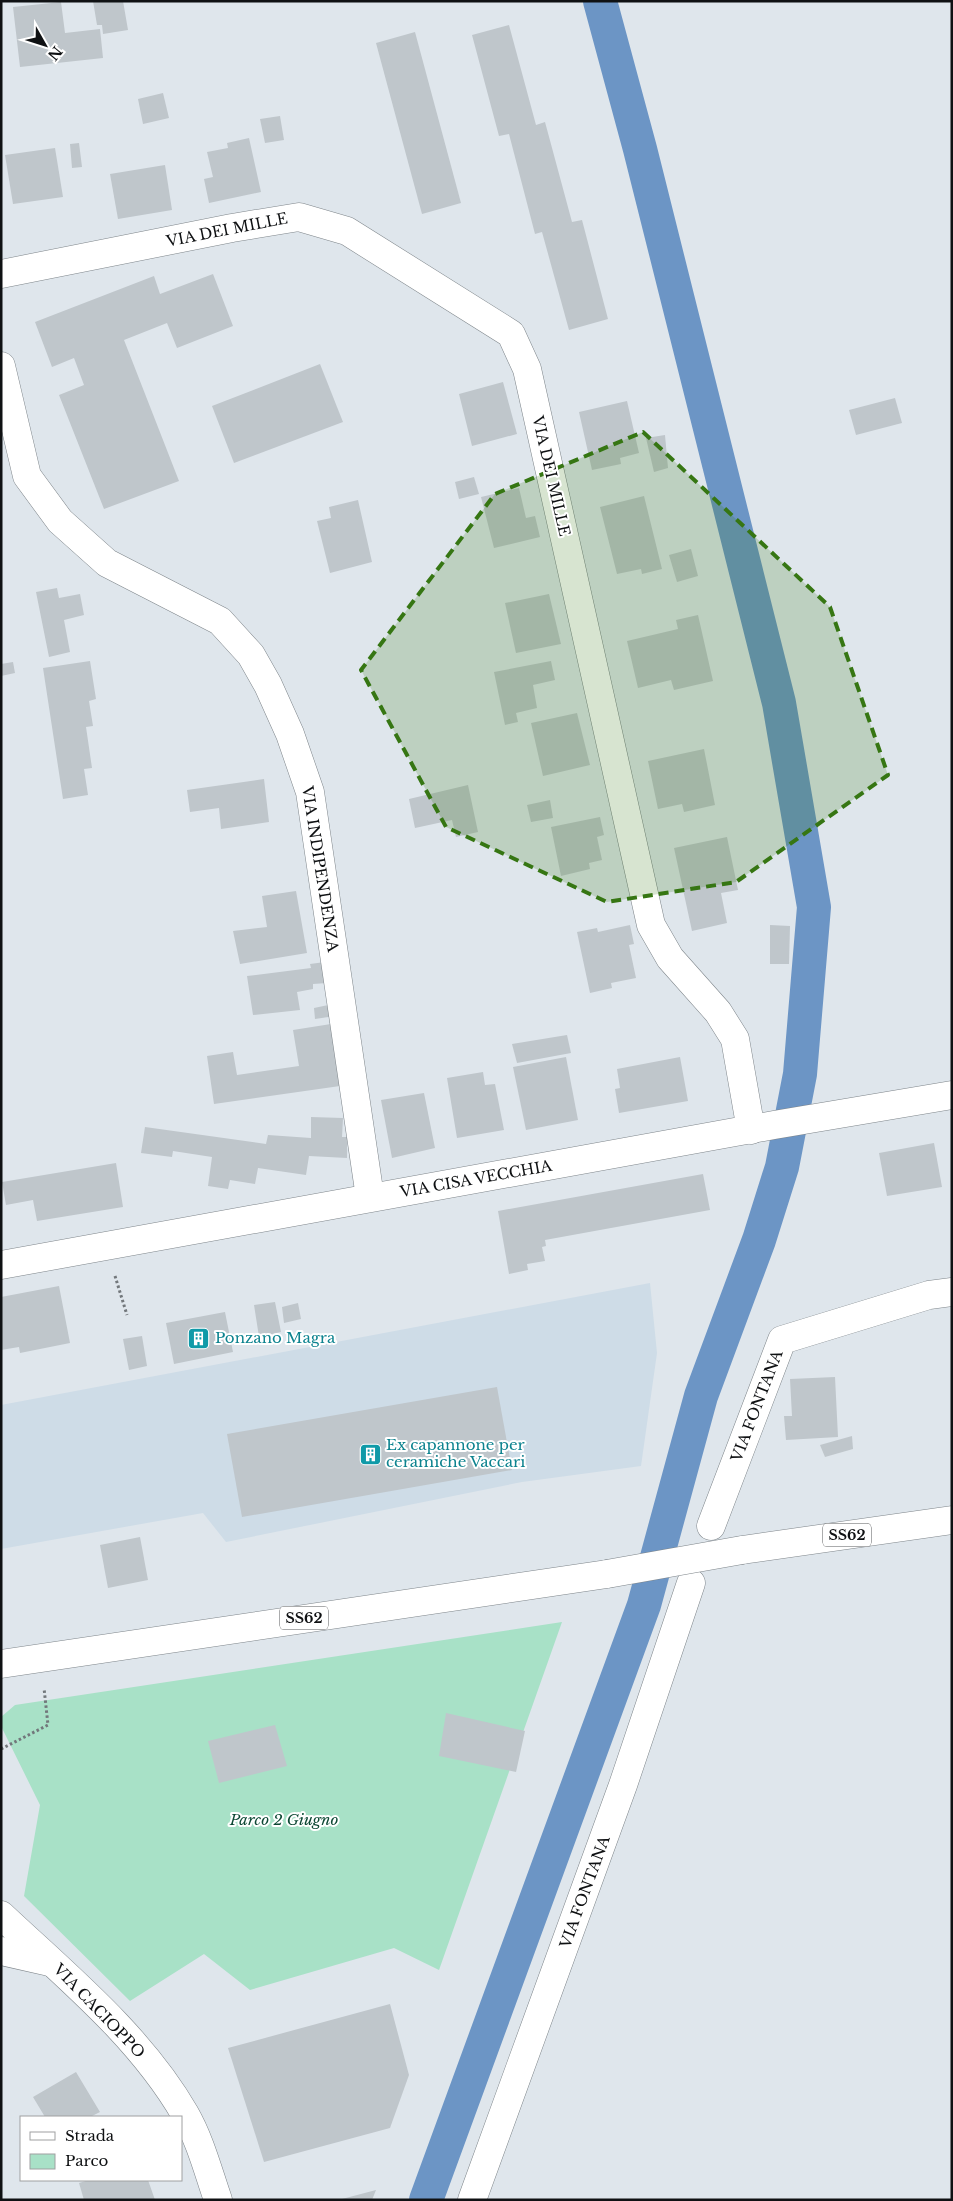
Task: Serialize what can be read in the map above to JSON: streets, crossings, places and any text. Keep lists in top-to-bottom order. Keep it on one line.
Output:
{"streets":{"street":["VIA DEI MILLE","VIA INDIPENDENZA","VIA CISA VECCHIA","VIA FONTANA","SS62","VIA CACIOPPO"]},"crossings":[["VIA DEI MILLE","VIA CISA VECCHIA"],["VIA INDIPENDENZA","VIA CISA VECCHIA"]],"parks":["Parco 2 Giugno"],"places":{"building":["Ponzano Magra","Ex capannone per ceramiche Vaccari"]},"legend":["Strada","Parco"],"north":"bottom right"}
